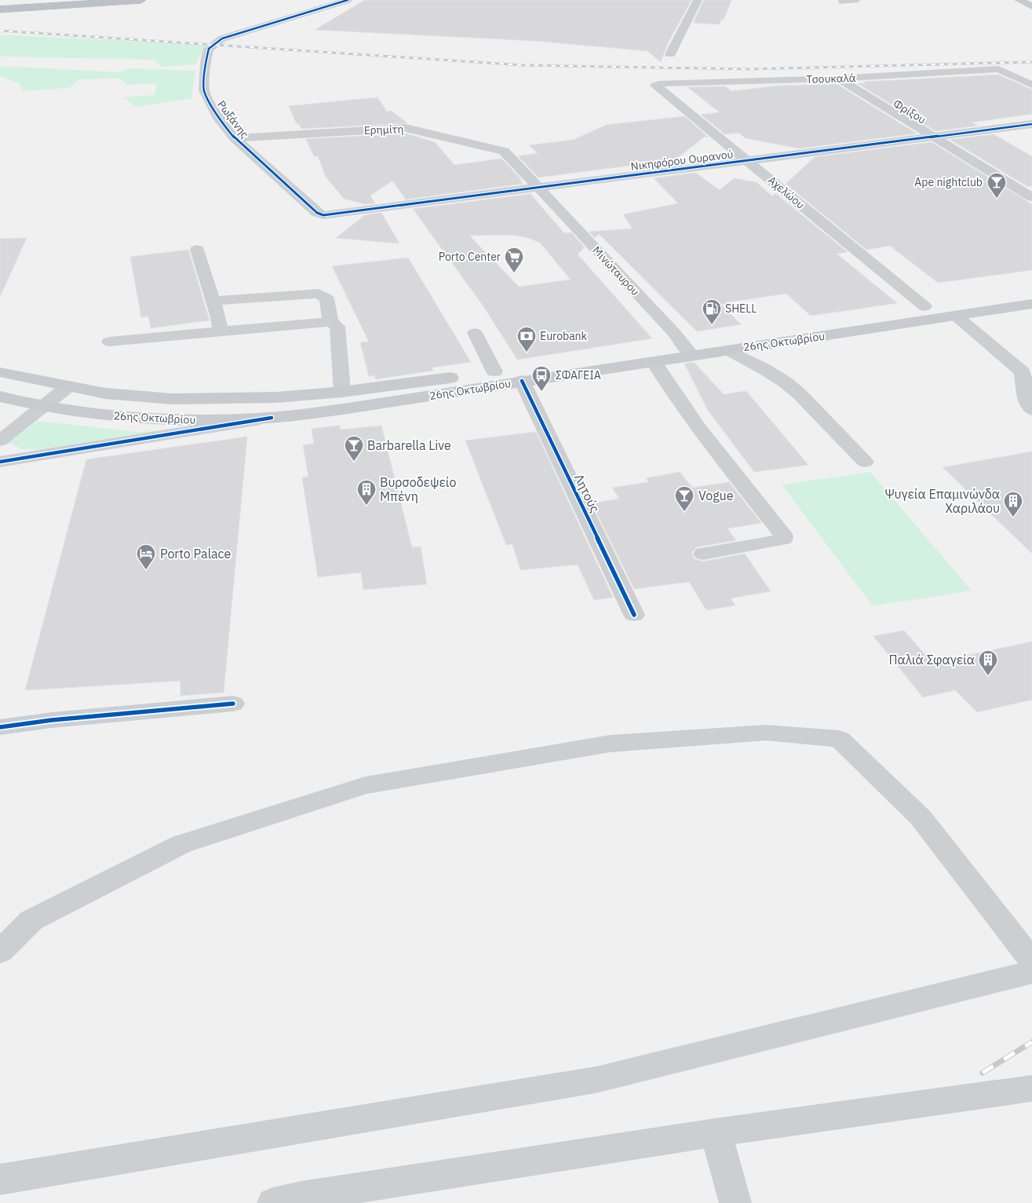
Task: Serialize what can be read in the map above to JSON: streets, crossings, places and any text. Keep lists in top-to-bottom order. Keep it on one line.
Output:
{"streets":{"main road":["26ης Οκτωβρίου"],"street":["Τσουκαλά","Φρίξου","Ρωξάνης","Ερημίτη","Νικηφόρου Ουρανού","Αχελώου","Μινώταυρου","Λητούς"]},"crossings":[["Τσουκαλά","Φρίξου"],["Τσουκαλά","Αχελώου"],["Φρίξου","Νικηφόρου Ουρανού"],["Ρωξάνης","Ερημίτη"],["Ρωξάνης","Νικηφόρου Ουρανού"],["Ερημίτη","Νικηφόρου Ουρανού"],["Ερημίτη","Μινώταυρου"],["Νικηφόρου Ουρανού","Αχελώου"],["Νικηφόρου Ουρανού","Μινώταυρου"],["Αχελώου","26ης Οκτωβρίου"],["Μινώταυρου","26ης Οκτωβρίου"],["26ης Οκτωβρίου","Λητούς"]],"places":{"bar":["Ape nightclub","Barbarella Live","Vogue"],"supermarket":["Porto Center"],"fuel station":["SHELL"],"bank":["Eurobank"],"bus stop":["ΣΦΑΓΕΙΑ"],"building":["Βυρσοδεψείο Μπένη","Ψυγεία Επαμινώνδα Χαριλάου","Παλιά Σφαγεία"],"hotel":["Porto Palace"]}}
